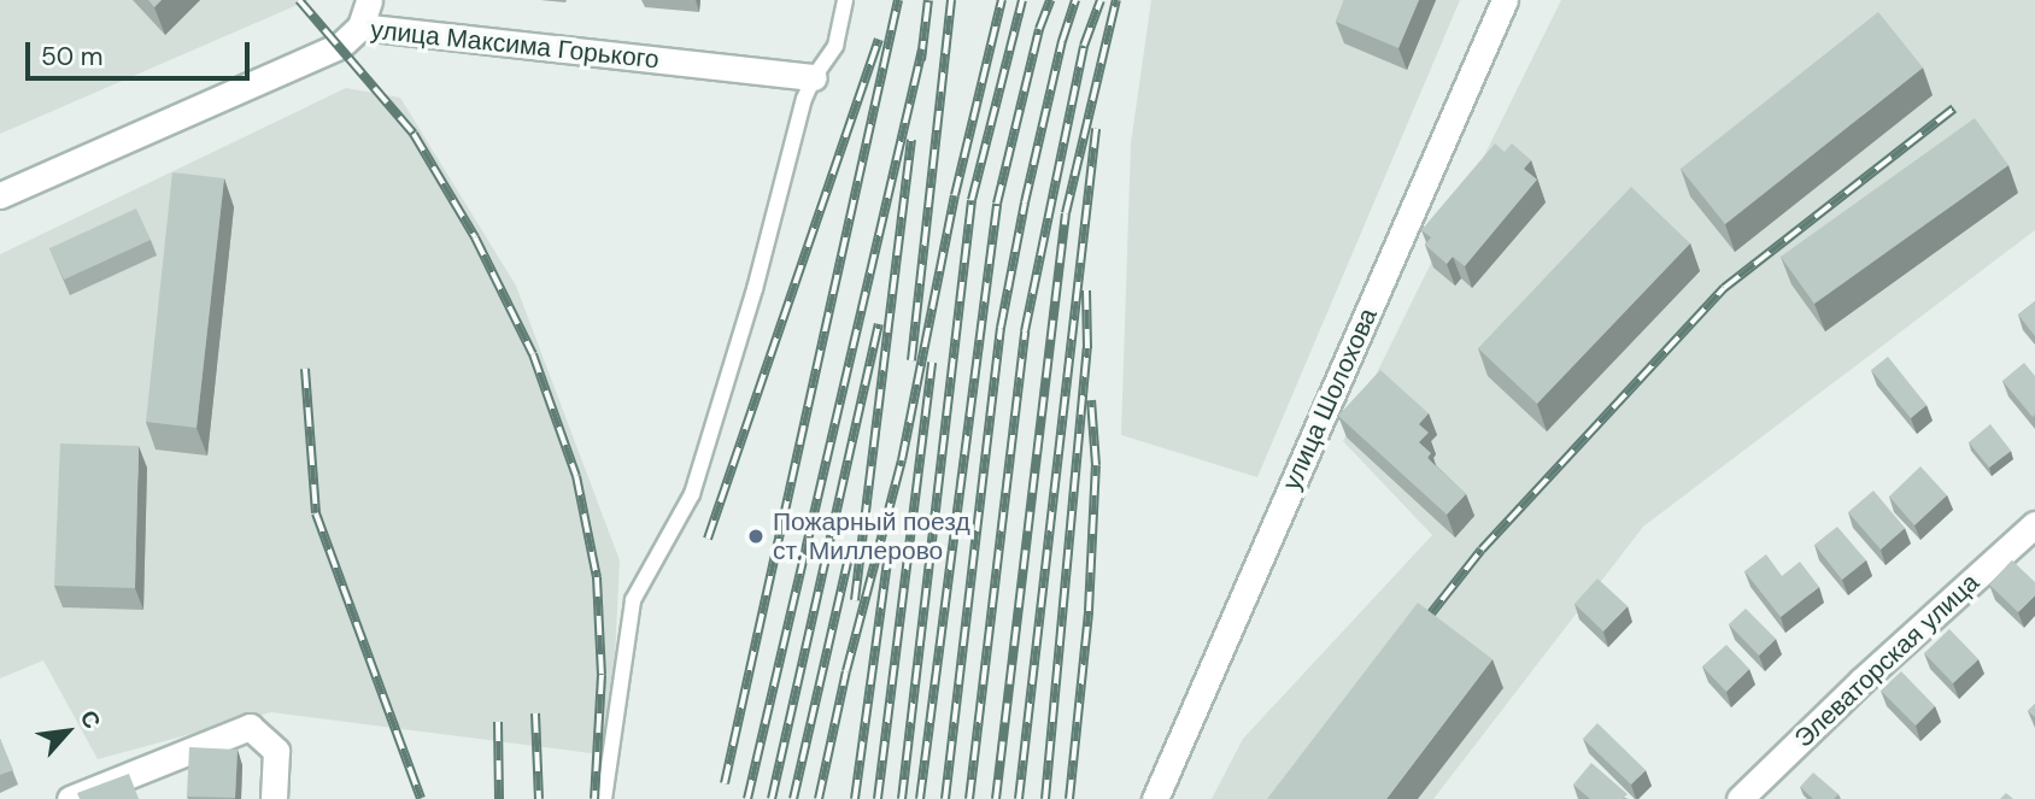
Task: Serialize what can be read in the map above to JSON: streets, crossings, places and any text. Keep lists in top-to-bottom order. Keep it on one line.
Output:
{"streets":{"street":["улица Максима Горького","улица Шолохова","Элеваторская улица"]},"places":["Пожарный поезд ст. Миллерово"],"scale_bar":"50 m","north":"top right"}
